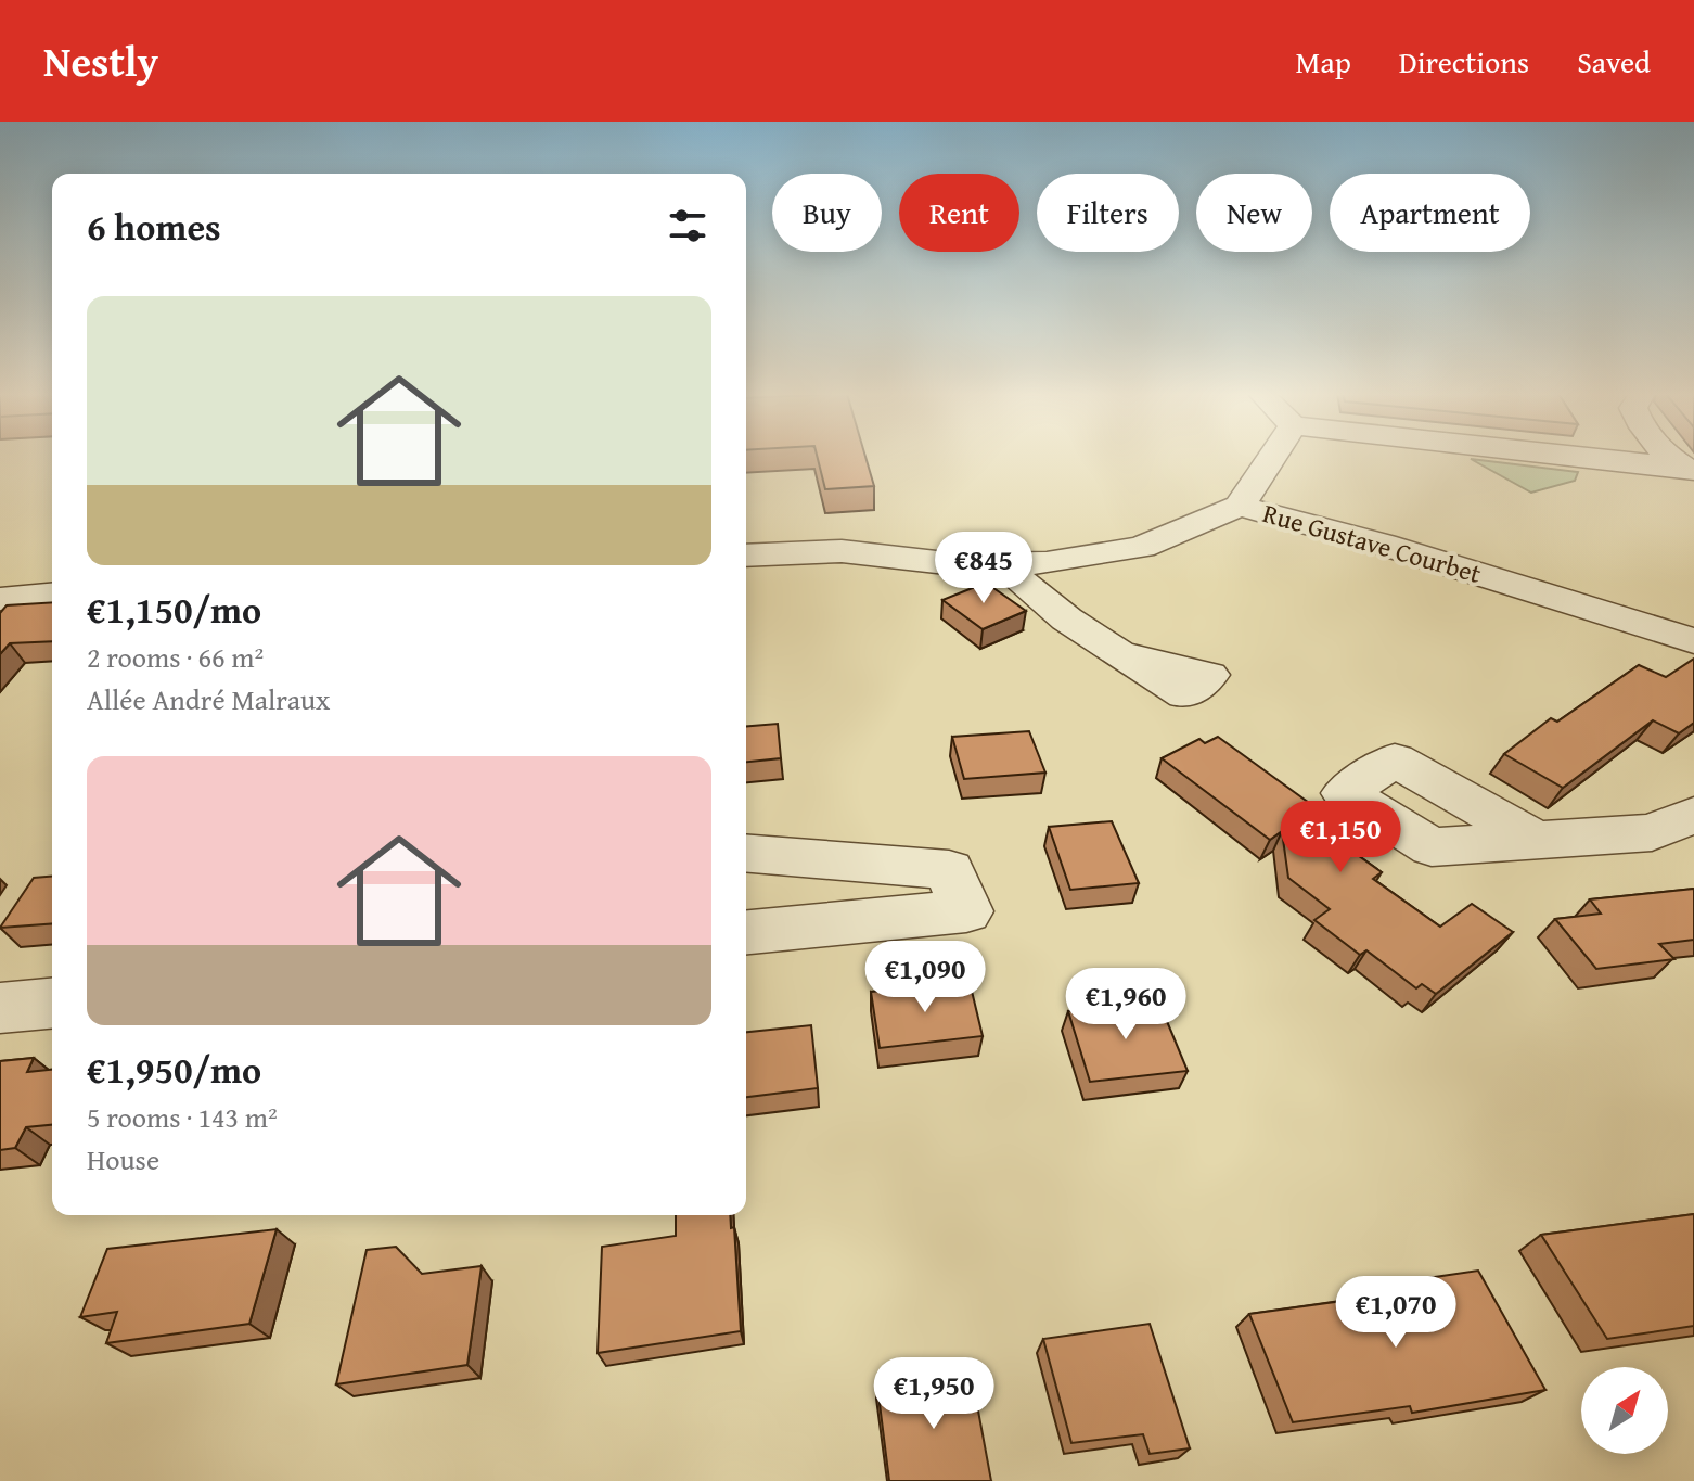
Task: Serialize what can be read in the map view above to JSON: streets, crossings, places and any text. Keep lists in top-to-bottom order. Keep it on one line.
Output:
{"streets":{"street":["Rue Gustave Courbet"]},"north":"top right","page":{"header":"Nestly","nav":["Map","Directions","Saved"],"chip":["Buy","Rent","Filters","New","Apartment"],"heading":"6 homes","list":[{"name":"€1,150/mo","note":"2 rooms · 66 m² · Allée André Malraux"},{"name":"€1,950/mo","note":"5 rooms · 143 m² · House"}],"price":["€845","€1,150","€1,090","€1,960","€1,070","€1,950"]}}
